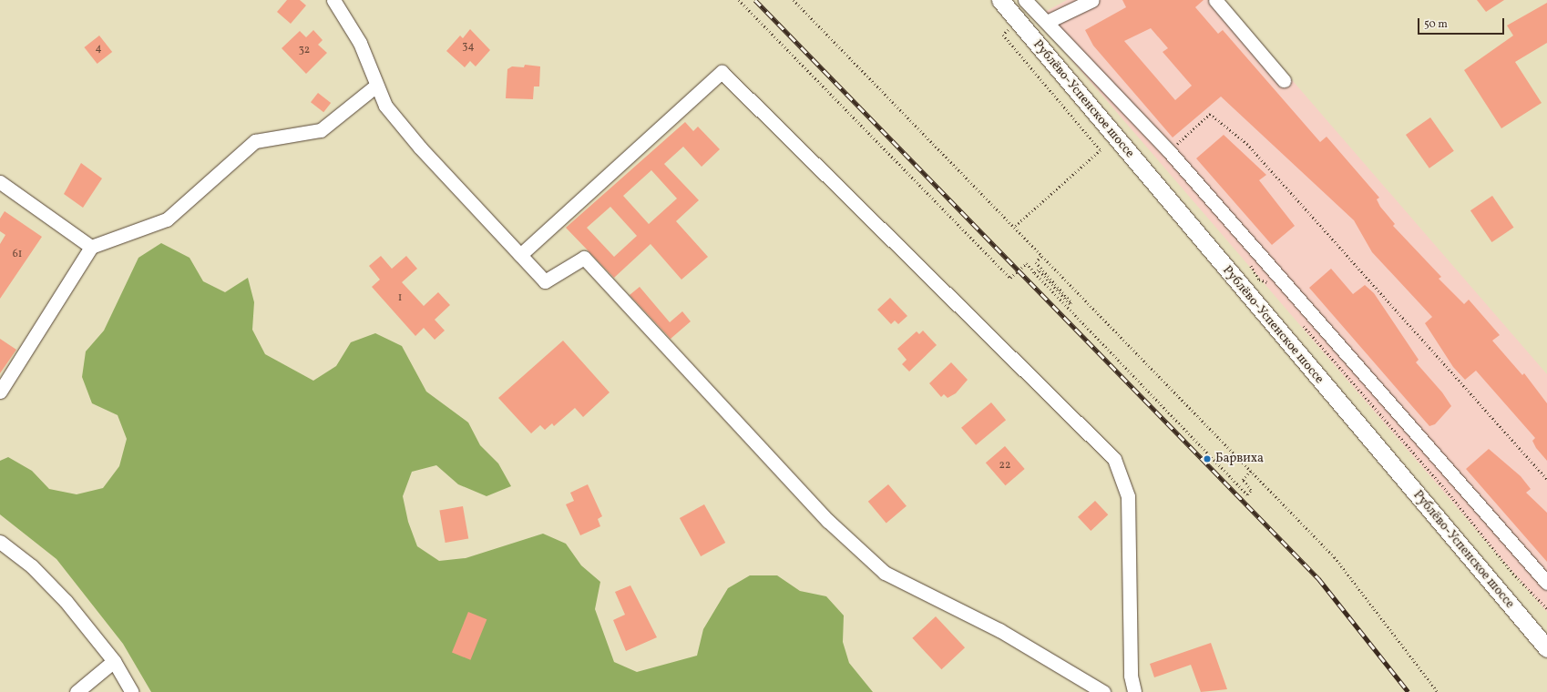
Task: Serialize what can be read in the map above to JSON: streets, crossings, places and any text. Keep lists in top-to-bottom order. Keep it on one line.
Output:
{"streets":{"main road":["Рублёво-Успенское шоссе"]},"places":["Барвиха"],"house_numbers":["34","4","32","61","1","22"],"scale_bar":"50 m"}
